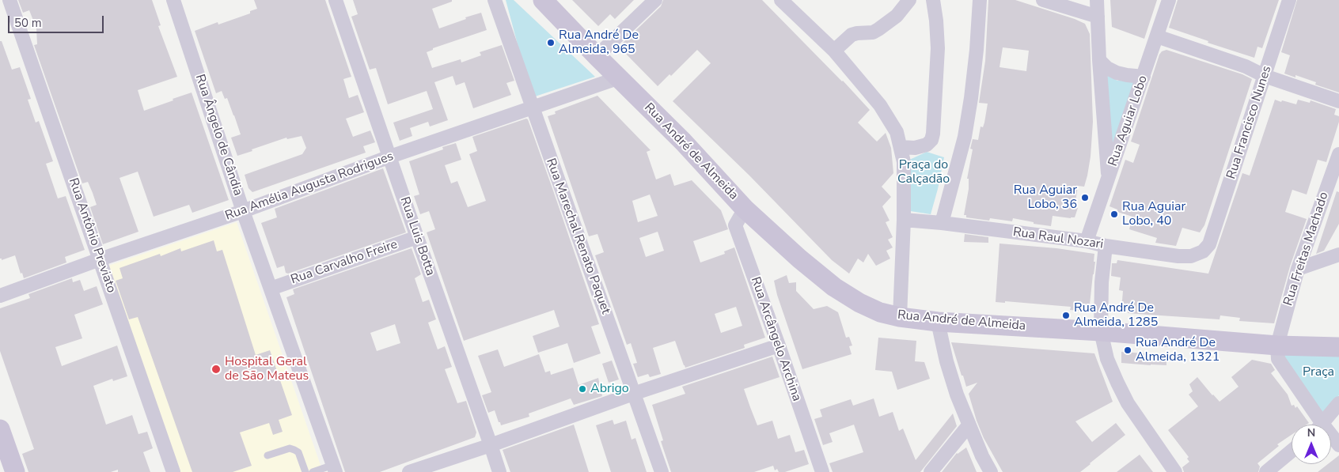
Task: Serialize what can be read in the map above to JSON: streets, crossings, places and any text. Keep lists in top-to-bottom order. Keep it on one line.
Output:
{"streets":{"main road":["Rua André de Almeida"],"street":["Rua Aguiar Lobo","Rua Francisco Nunes","Rua Ângelo de Cândia","Rua Amélia Augusta Rodrigues","Rua Antônio Previato","Rua Luis Botta","Rua Marechal Renato Paquet","Rua Raul Nozari","Rua Freitas Machado","Rua Carvalho Freire","Rua Arcângelo Archina"]},"crossings":[["Rua Aguiar Lobo","Rua Raul Nozari"],["Rua Francisco Nunes","Rua Raul Nozari"],["Rua Ângelo de Cândia","Rua Amélia Augusta Rodrigues"],["Rua Ângelo de Cândia","Rua Carvalho Freire"],["Rua André de Almeida","Rua Amélia Augusta Rodrigues"],["Rua André de Almeida","Rua Freitas Machado"],["Rua André de Almeida","Rua Arcângelo Archina"],["Rua Amélia Augusta Rodrigues","Rua Antônio Previato"],["Rua Amélia Augusta Rodrigues","Rua Luis Botta"],["Rua Amélia Augusta Rodrigues","Rua Marechal Renato Paquet"],["Rua Luis Botta","Rua Carvalho Freire"]],"parks":["Praça do Calçadão","Praça"],"places":["Rua André De Almeida, 965","Rua Aguiar Lobo, 36","Rua Aguiar Lobo, 40","Rua André De Almeida, 1285","Rua André De Almeida, 1321","Hospital Geral de São Mateus","Abrigo"],"scale_bar":"50 m","north":"top"}
